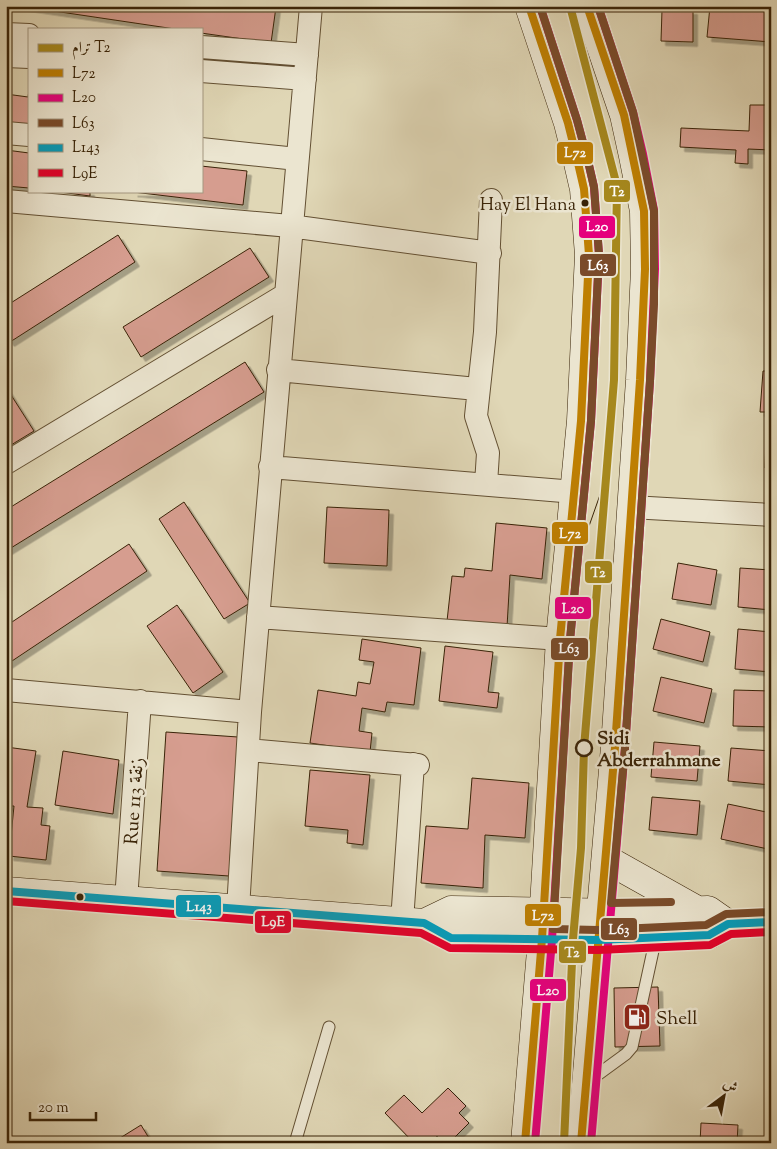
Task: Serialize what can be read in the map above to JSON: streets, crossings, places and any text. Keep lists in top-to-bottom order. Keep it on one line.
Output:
{"streets":{"street":["Rue 113 زنقة"]},"places":{"other":["Hay El Hana","Sidi Abderrahmane"],"fuel station":["Shell"]},"lines":["tram line T2","transit line L72","transit line L20","transit line L63","transit line L143","transit line L9E"],"legend":["ترام T2","L72","L20","L63","L143","L9E"],"scale_bar":"20 m","north":"top right"}
